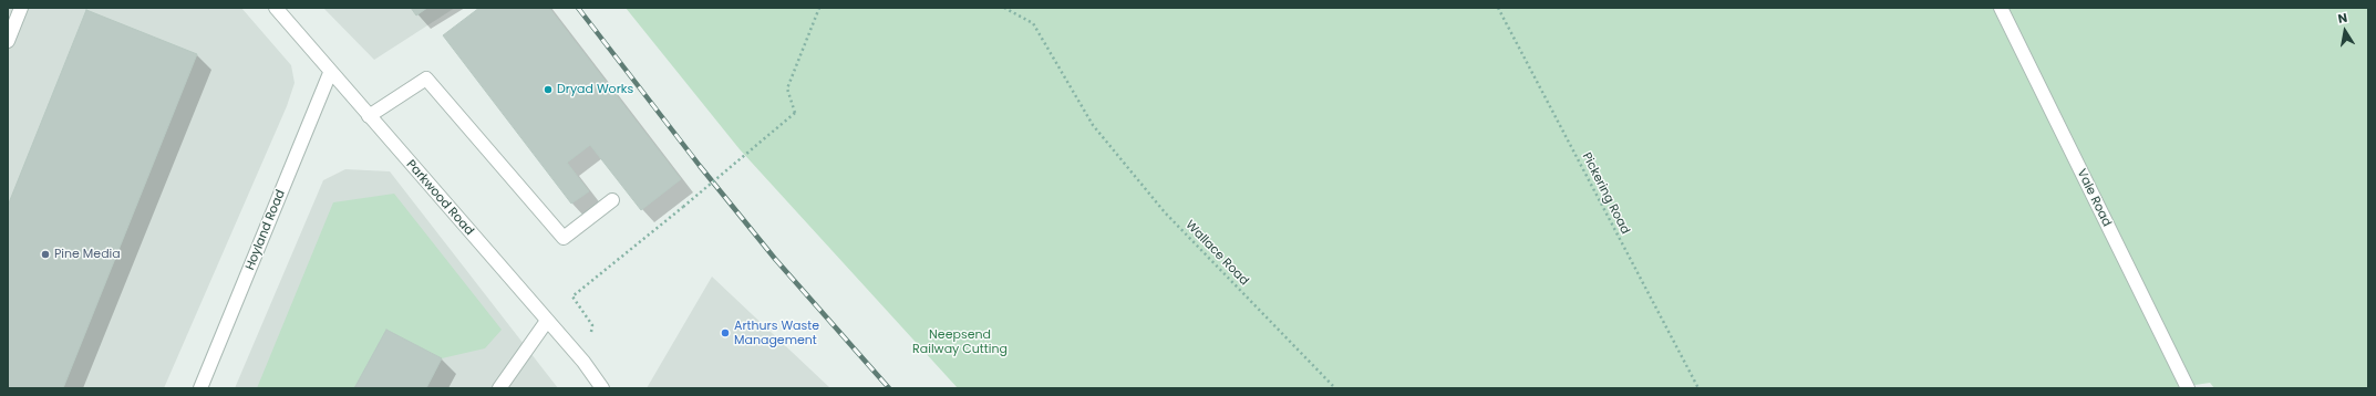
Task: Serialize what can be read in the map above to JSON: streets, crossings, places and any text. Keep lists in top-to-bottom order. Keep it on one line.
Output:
{"streets":{"street":["Parkwood Road","Vale Road","Hoyland Road"],"path":["Pickering Road","Wallace Road"]},"crossings":[["Parkwood Road","Hoyland Road"]],"parks":["Neepsend Railway Cutting"],"places":["Dryad Works","Pine Media","Arthurs Waste Management"],"north":"top"}
